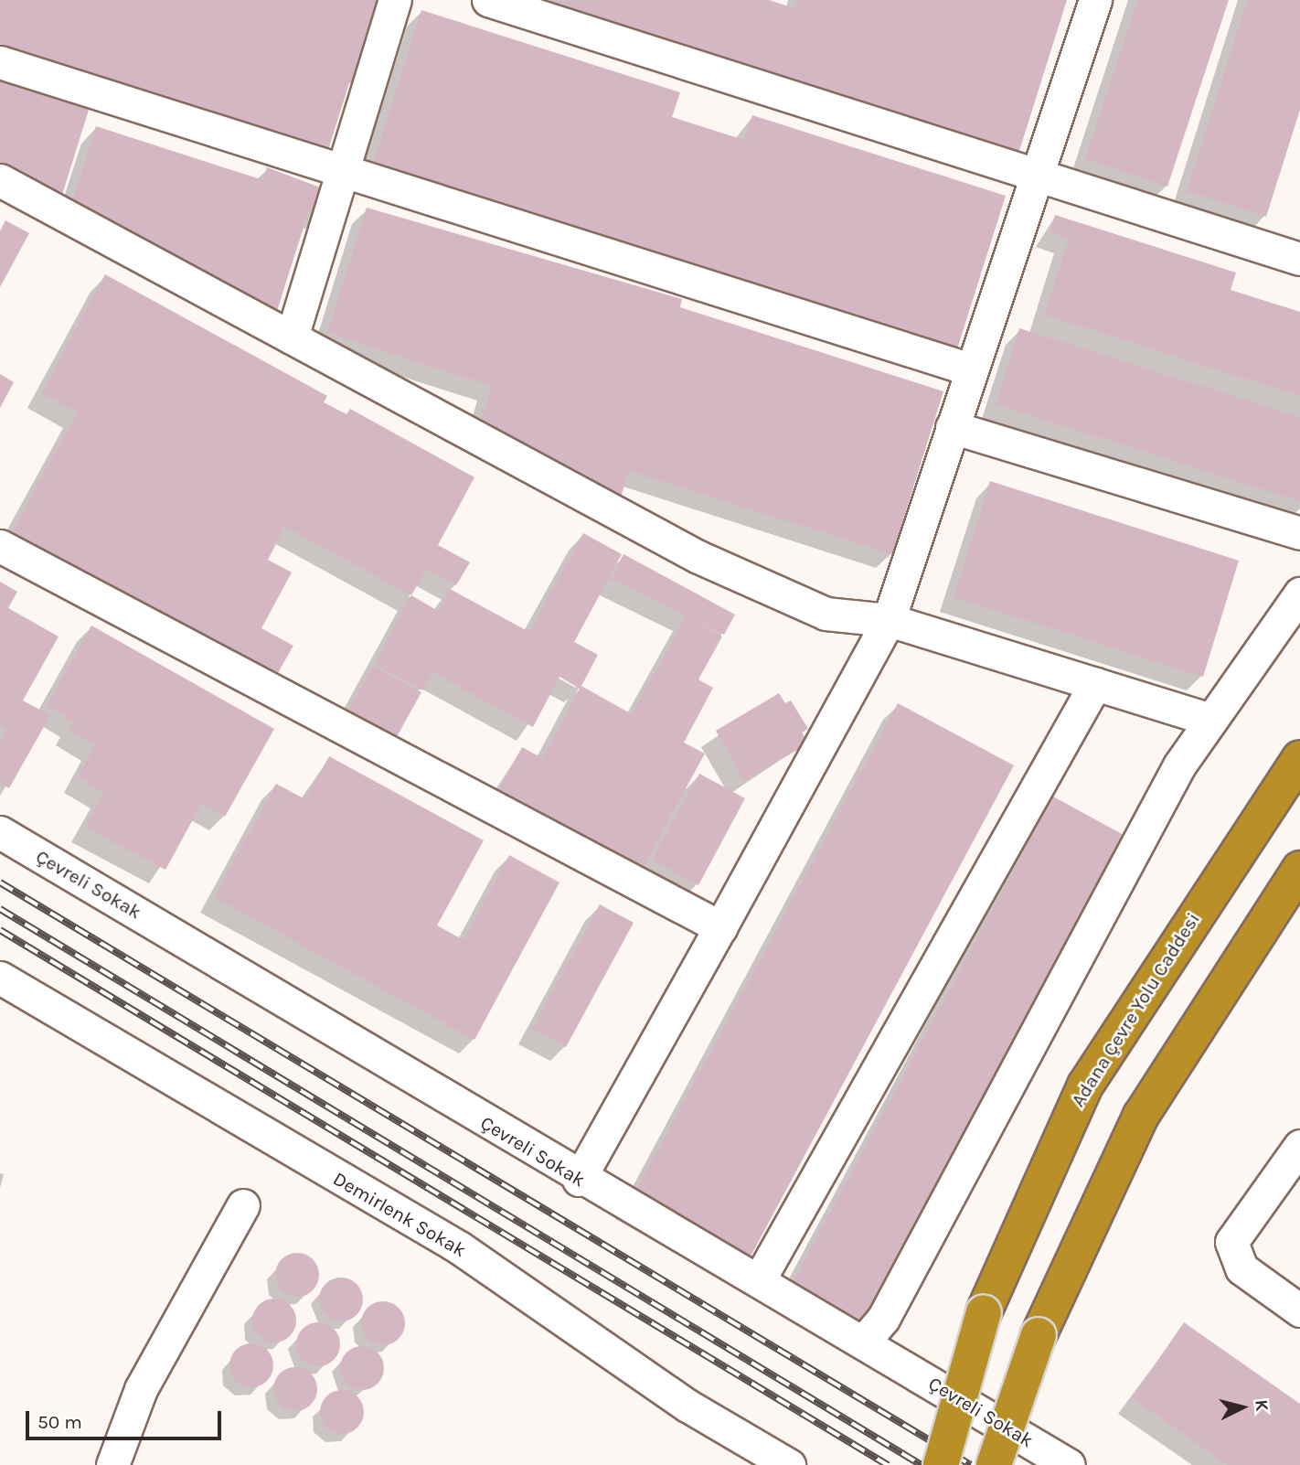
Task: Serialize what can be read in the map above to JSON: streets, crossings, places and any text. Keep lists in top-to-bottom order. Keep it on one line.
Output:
{"streets":{"highway":["Adana Çevre Yolu Caddesi"],"street":["Çevreli Sokak","Demirlenk Sokak"]},"scale_bar":"50 m","north":"right"}
